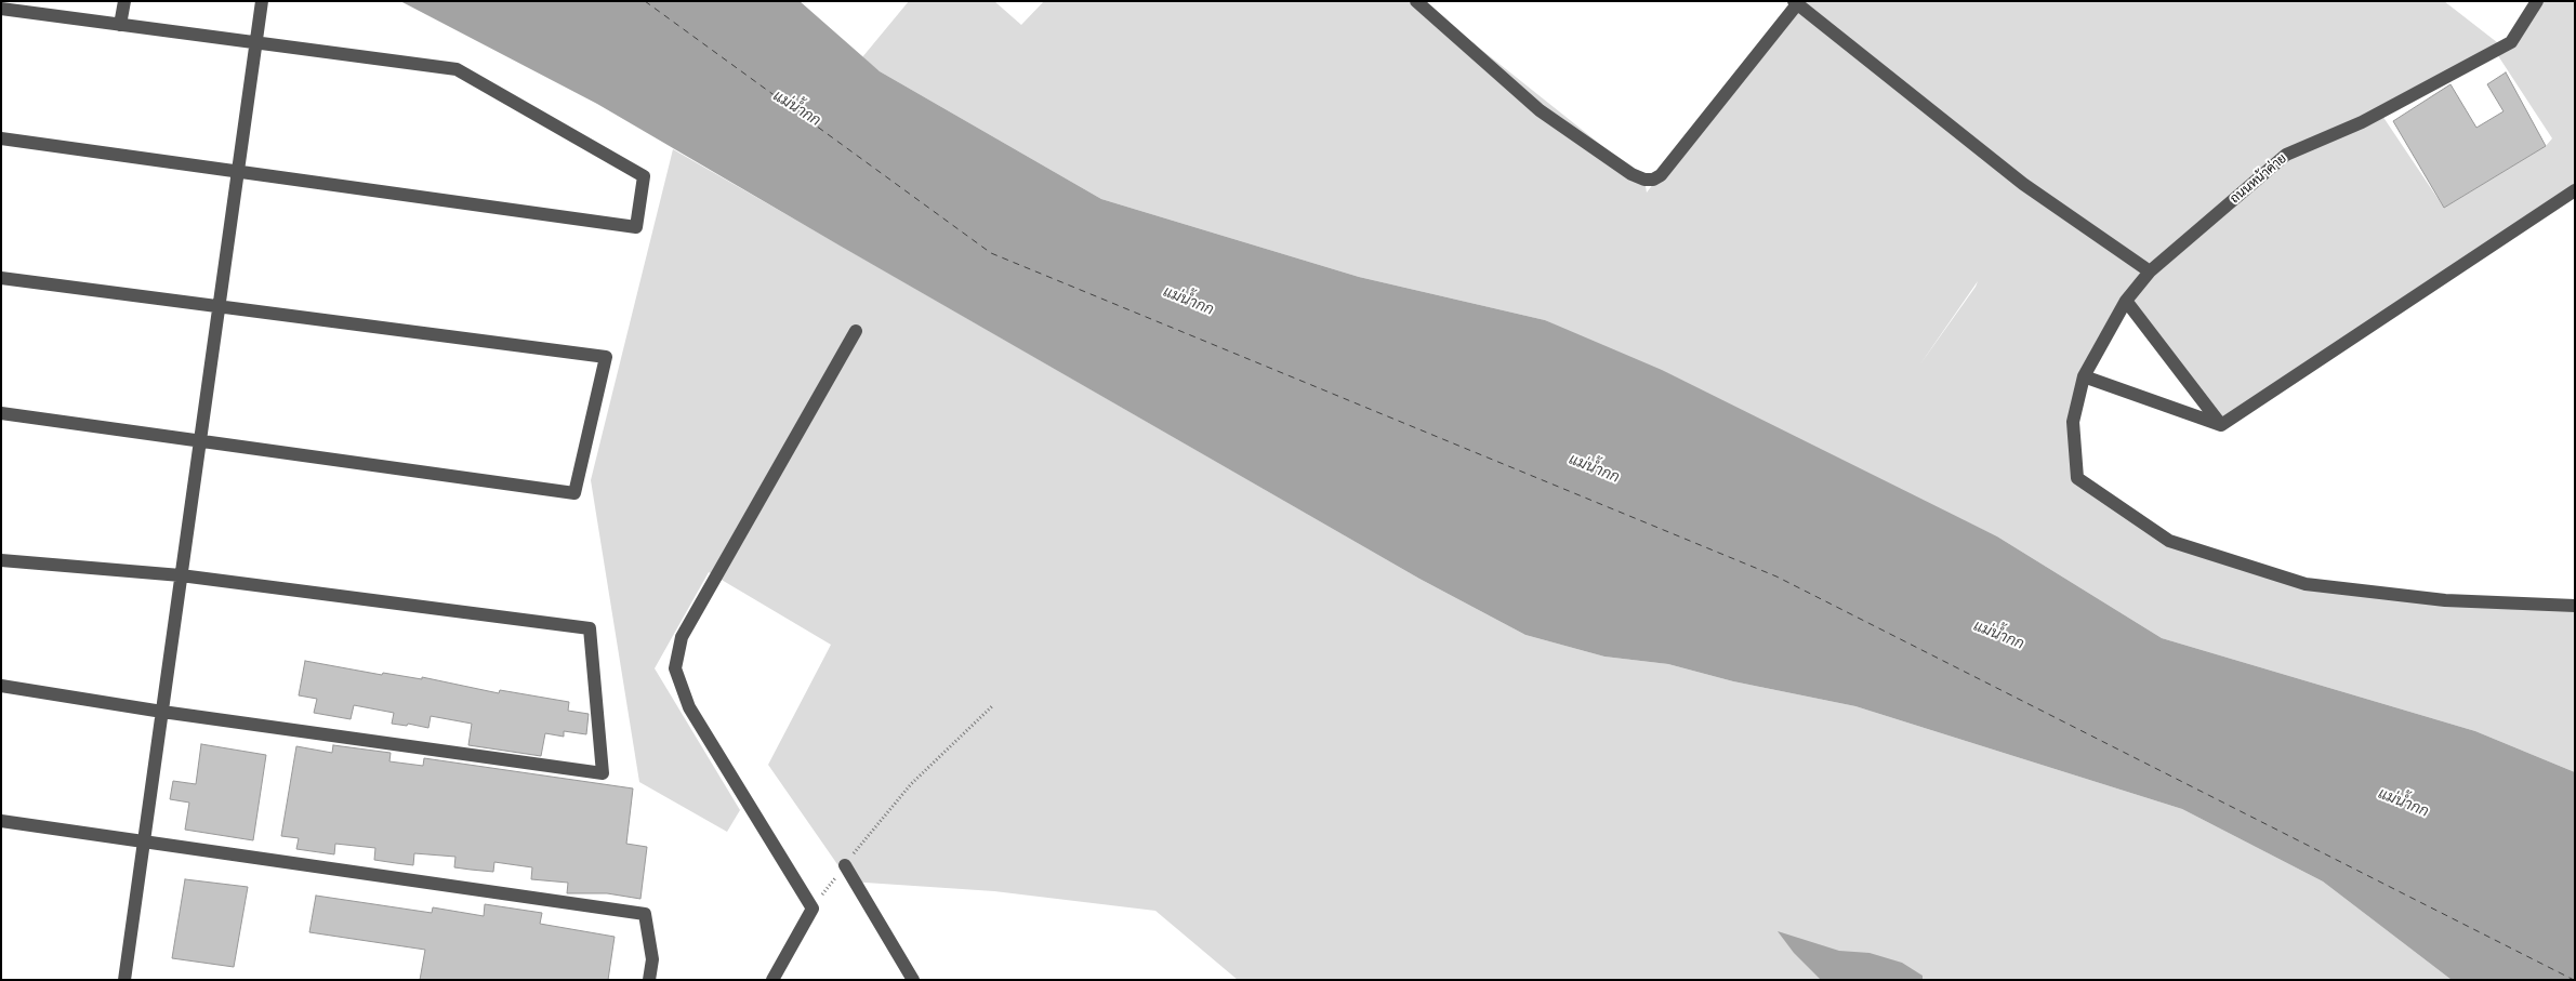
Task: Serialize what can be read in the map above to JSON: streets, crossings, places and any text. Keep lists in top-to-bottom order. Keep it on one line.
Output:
{"streets":{"street":["ถนนหน้าค่าย"]},"water":["แม่น้ำกก"]}
